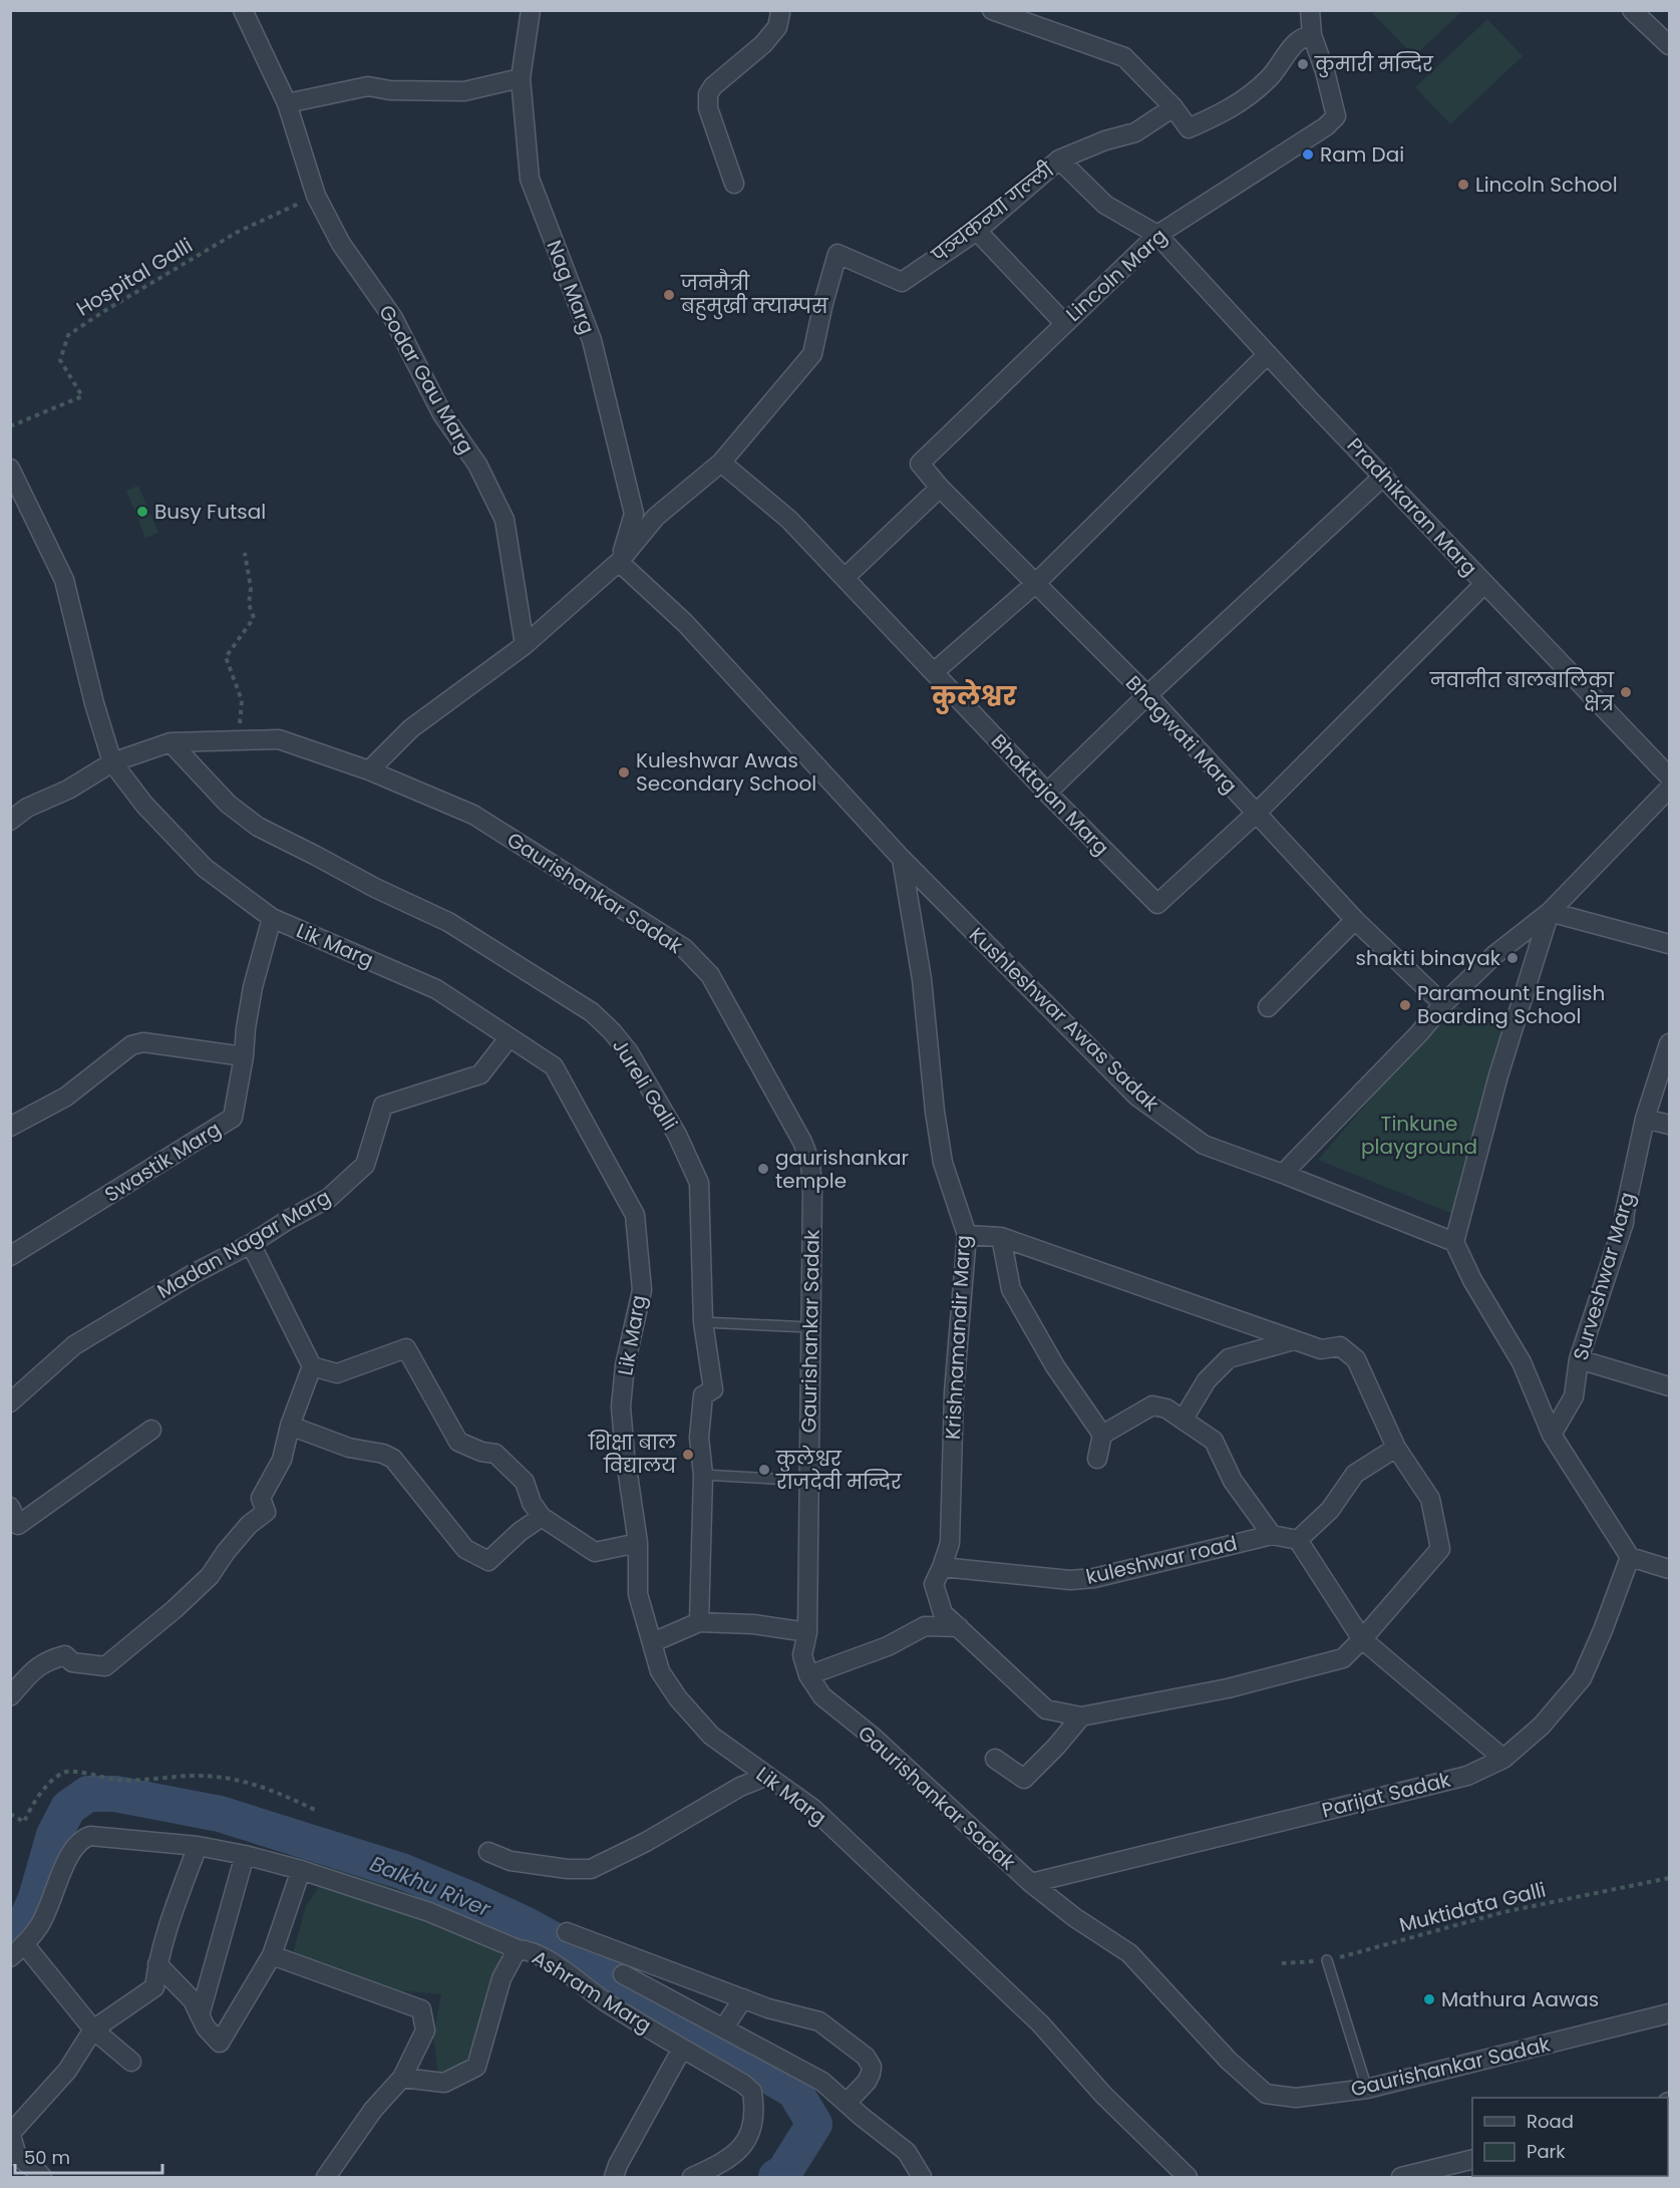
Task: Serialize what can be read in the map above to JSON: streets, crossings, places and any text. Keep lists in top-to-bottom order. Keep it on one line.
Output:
{"streets":{"street":["पञ्चकन्या गल्ली","Lincoln Marg","Nag Marg","Godar Gau Marg","Pradhikaran Marg","Bhagwati Marg","Bhaktajan Marg","Gaurishankar Sadak","Lik Marg","Kushleshwar Awas Sadak","Jureli Galli","Swastik Marg","Madan Nagar Marg","Surveshwar Marg","Krishnamandir Marg","kuleshwar road","Parijat Sadak","Ashram Marg"],"path":["Hospital Galli","Muktidata Galli"]},"crossings":[["पञ्चकन्या गल्ली","Nag Marg"],["पञ्चकन्या गल्ली","Pradhikaran Marg"],["पञ्चकन्या गल्ली","Bhaktajan Marg"],["पञ्चकन्या गल्ली","Kushleshwar Awas Sadak"],["Lincoln Marg","Pradhikaran Marg"],["Lincoln Marg","Bhagwati Marg"],["Hospital Galli","Godar Gau Marg"],["Nag Marg","Kushleshwar Awas Sadak"],["Bhagwati Marg","Bhaktajan Marg"],["Gaurishankar Sadak","Lik Marg"],["Gaurishankar Sadak","Jureli Galli"],["Gaurishankar Sadak","Parijat Sadak"],["Lik Marg","Swastik Marg"],["Lik Marg","Madan Nagar Marg"],["Kushleshwar Awas Sadak","Krishnamandir Marg"],["Krishnamandir Marg","kuleshwar road"]],"districts":["कुलेश्वर"],"water":["Balkhu River"],"parks":["Tinkune playground"],"places":["कुमारी मन्दिर","Ram Dai","Lincoln School","जनमैत्री बहुमुखी क्याम्पस","Busy Futsal","नवानीत बालबालिका क्षेत्र","Kuleshwar Awas Secondary School","shakti binayak","Paramount English Boarding School","gaurishankar temple","शिक्षा बाल विद्यालय","कुलेश्वर राजदेवी मन्दिर","Mathura Aawas"],"legend":["Road","Park"],"scale_bar":"50 m"}
